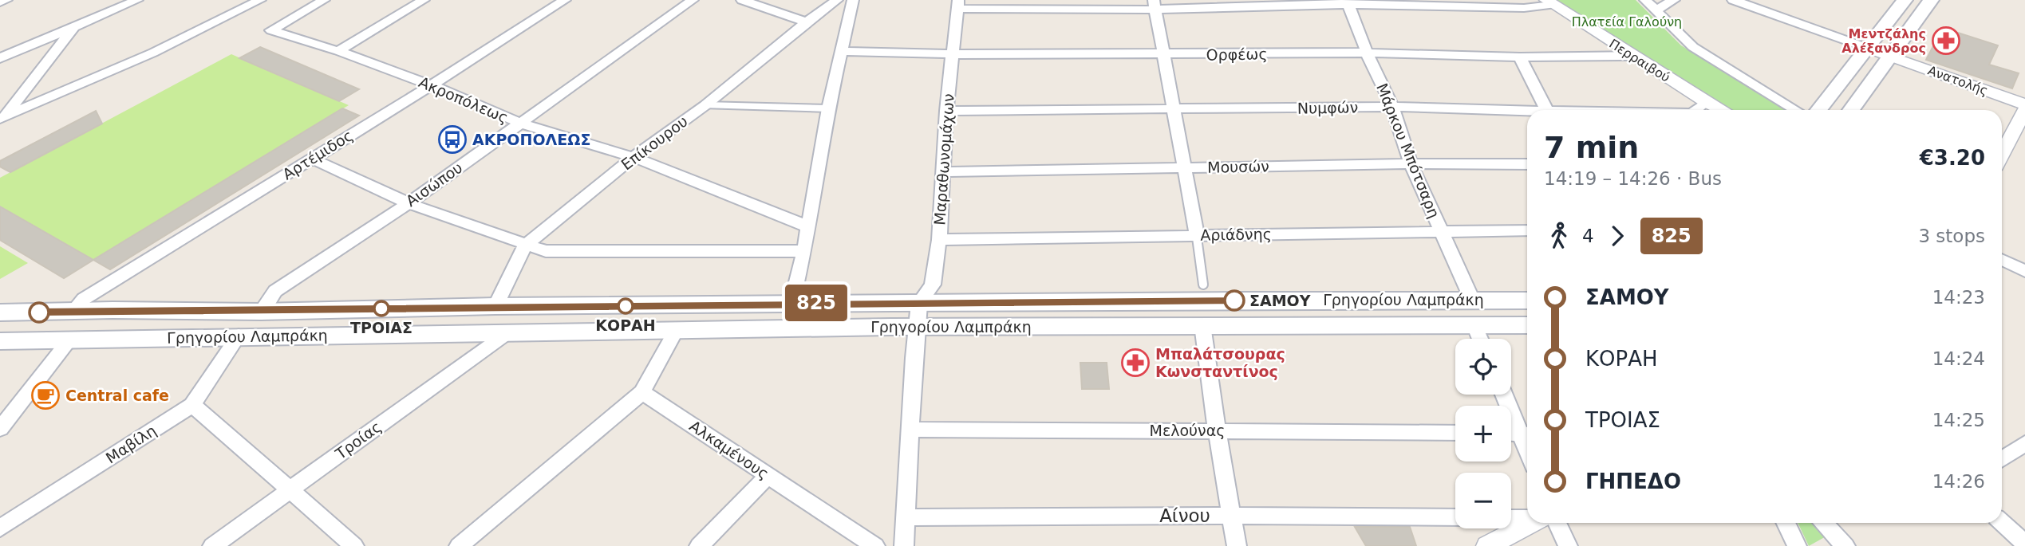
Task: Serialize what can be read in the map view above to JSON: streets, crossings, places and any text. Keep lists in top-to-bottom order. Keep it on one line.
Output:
{"streets":{"main road":["Γρηγορίου Λαμπράκη"],"street":["Ορφέως","Περραιβού","Ανατολής","Ακροπόλεως","Νυμφών","Επίκουρου","Μάρκου Μπότσαρη","Αρτέμιδος","Μαραθωνομάχων","Μουσών","Αισώπου","Αριάδνης","Μελούνας","Τροίας","Μαβίλη","Αλκαμένους","Αίνου"]},"crossings":[["Ορφέως","Περραιβού"],["Ορφέως","Μάρκου Μπότσαρη"],["Ορφέως","Μαραθωνομάχων"],["Περραιβού","Νυμφών"],["Ακροπόλεως","Επίκουρου"],["Ακροπόλεως","Αρτέμιδος"],["Ακροπόλεως","Αισώπου"],["Νυμφών","Μάρκου Μπότσαρη"],["Νυμφών","Μαραθωνομάχων"],["Επίκουρου","Γρηγορίου Λαμπράκη"],["Μάρκου Μπότσαρη","Μουσών"],["Μάρκου Μπότσαρη","Αριάδνης"],["Μάρκου Μπότσαρη","Γρηγορίου Λαμπράκη"],["Αρτέμιδος","Γρηγορίου Λαμπράκη"],["Μαραθωνομάχων","Μουσών"],["Μαραθωνομάχων","Αριάδνης"],["Μαραθωνομάχων","Γρηγορίου Λαμπράκη"],["Αισώπου","Γρηγορίου Λαμπράκη"],["Γρηγορίου Λαμπράκη","Τροίας"],["Γρηγορίου Λαμπράκη","Μαβίλη"]],"parks":["Πλατεία Γαλούνη"],"places":{"pharmacy":["Μεντζάλης Αλέξανδρος","Μπαλάτσουρας Κωνσταντίνος"],"bus stop":["ΑΚΡΟΠΟΛΕΩΣ"],"other":["ΣΑΜΟΥ","ΚΟΡΑΗ","ΤΡΟΙΑΣ"],"cafe":["Central cafe"]},"lines":["bus line 825"],"page":{"on_map":"825","heading":["7 min","14:19 – 14:26 · Bus","€3.20"],"legs":["4","825","3 stops"],"list":[{"name":"ΣΑΜΟΥ","value":"14:23"},{"name":"ΚΟΡΑΗ","value":"14:24"},{"name":"ΤΡΟΙΑΣ","value":"14:25"},{"name":"ΓΗΠΕΔΟ","value":"14:26"}],"map_buttons":["+","−"]}}
